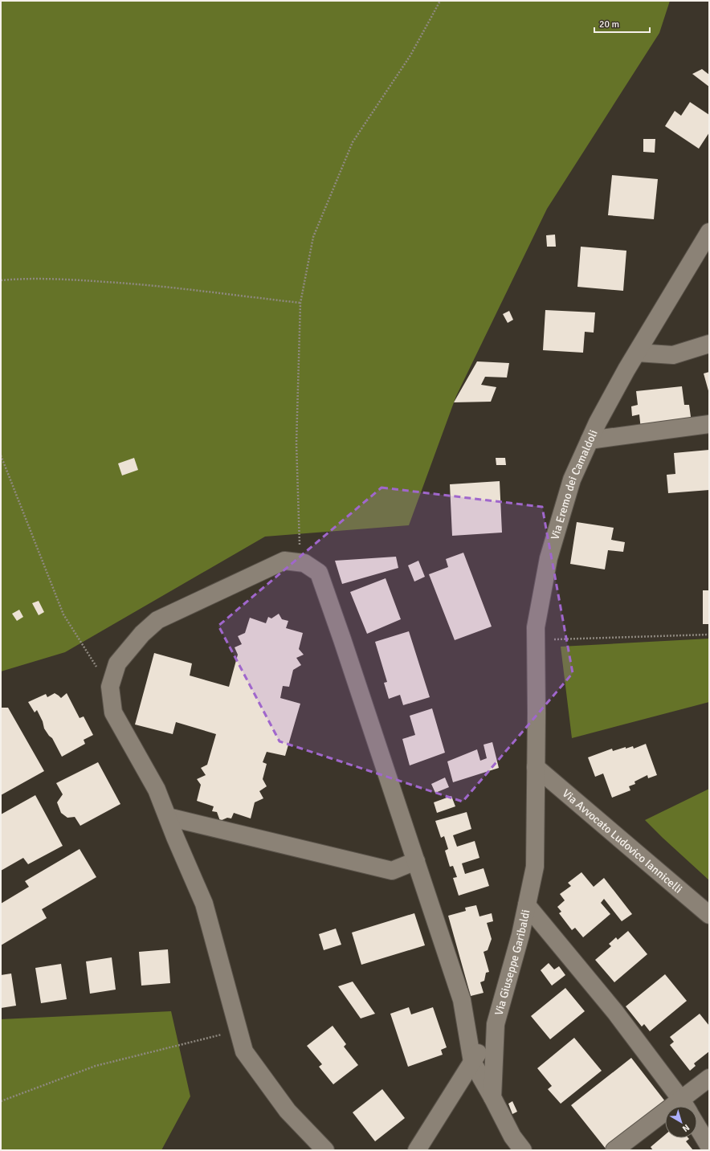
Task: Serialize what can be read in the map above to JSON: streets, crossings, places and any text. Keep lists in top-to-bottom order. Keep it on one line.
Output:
{"streets":{"street":["Via Eremo dei Camaldoli","Via Avvocato Ludovico Iannicelli","Via Giuseppe Garibaldi"]},"crossings":[["Via Eremo dei Camaldoli","Via Avvocato Ludovico Iannicelli"],["Via Eremo dei Camaldoli","Via Giuseppe Garibaldi"],["Via Avvocato Ludovico Iannicelli","Via Giuseppe Garibaldi"]],"scale_bar":"20 m","north":"bottom right"}
